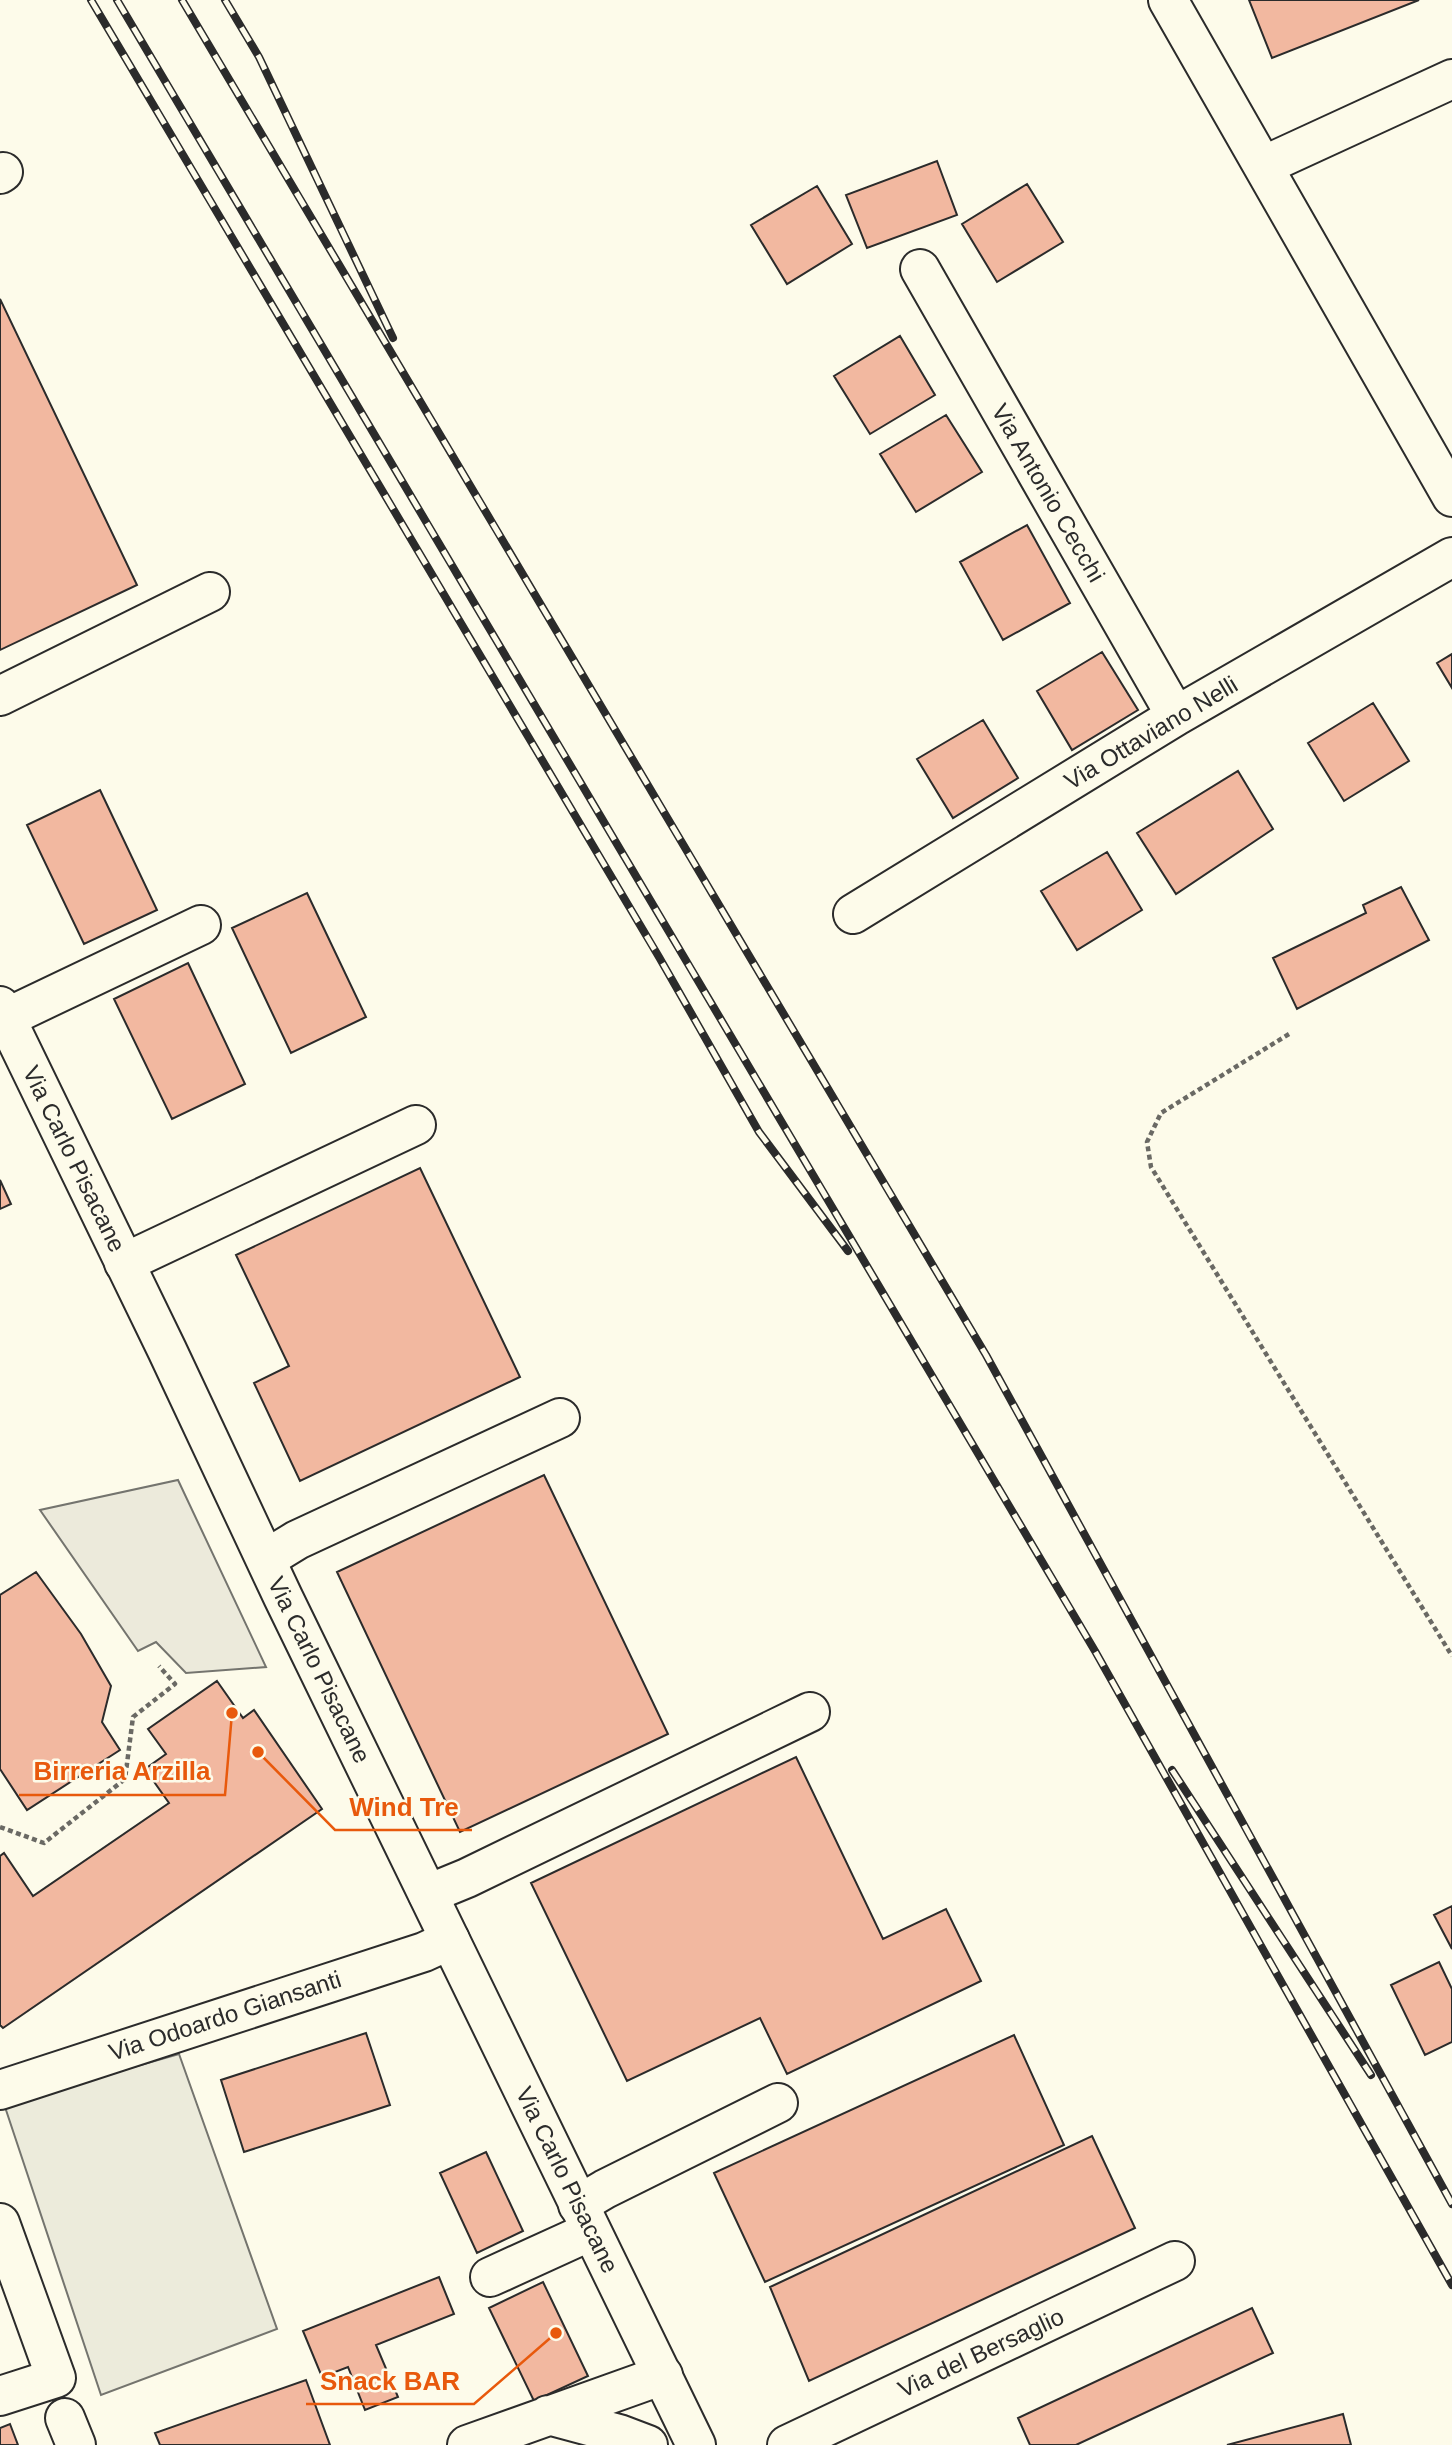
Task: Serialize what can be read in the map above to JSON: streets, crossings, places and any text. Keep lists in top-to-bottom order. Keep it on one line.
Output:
{"streets":{"street":["Via Antonio Cecchi","Via Ottaviano Nelli","Via Carlo Pisacane","Via Odoardo Giansanti","Via del Bersaglio"]},"crossings":[["Via Antonio Cecchi","Via Ottaviano Nelli"],["Via Carlo Pisacane","Via Odoardo Giansanti"]],"places":["Birreria Arzilla","Wind Tre","Snack BAR"]}
